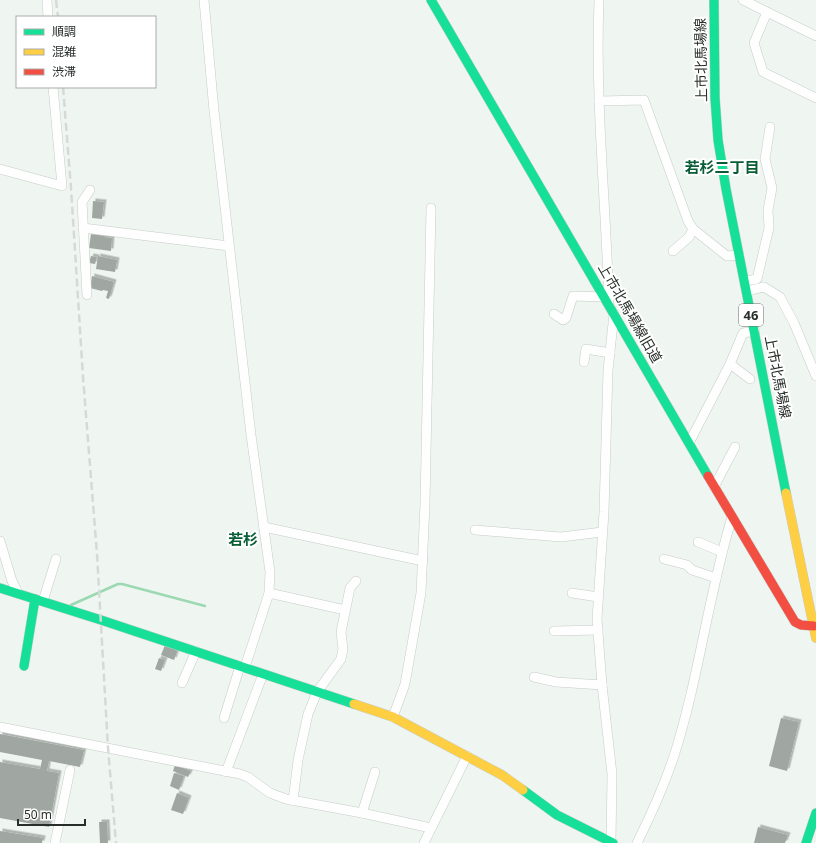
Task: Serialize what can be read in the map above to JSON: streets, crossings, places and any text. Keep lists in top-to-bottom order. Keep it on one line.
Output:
{"streets":{"street":["上市北馬場線","上市北馬場線旧道","46"]},"crossings":[["上市北馬場線","上市北馬場線旧道"]],"districts":["若杉二丁目","若杉"],"legend":["順調","混雑","渋滞"],"scale_bar":"50 m"}
